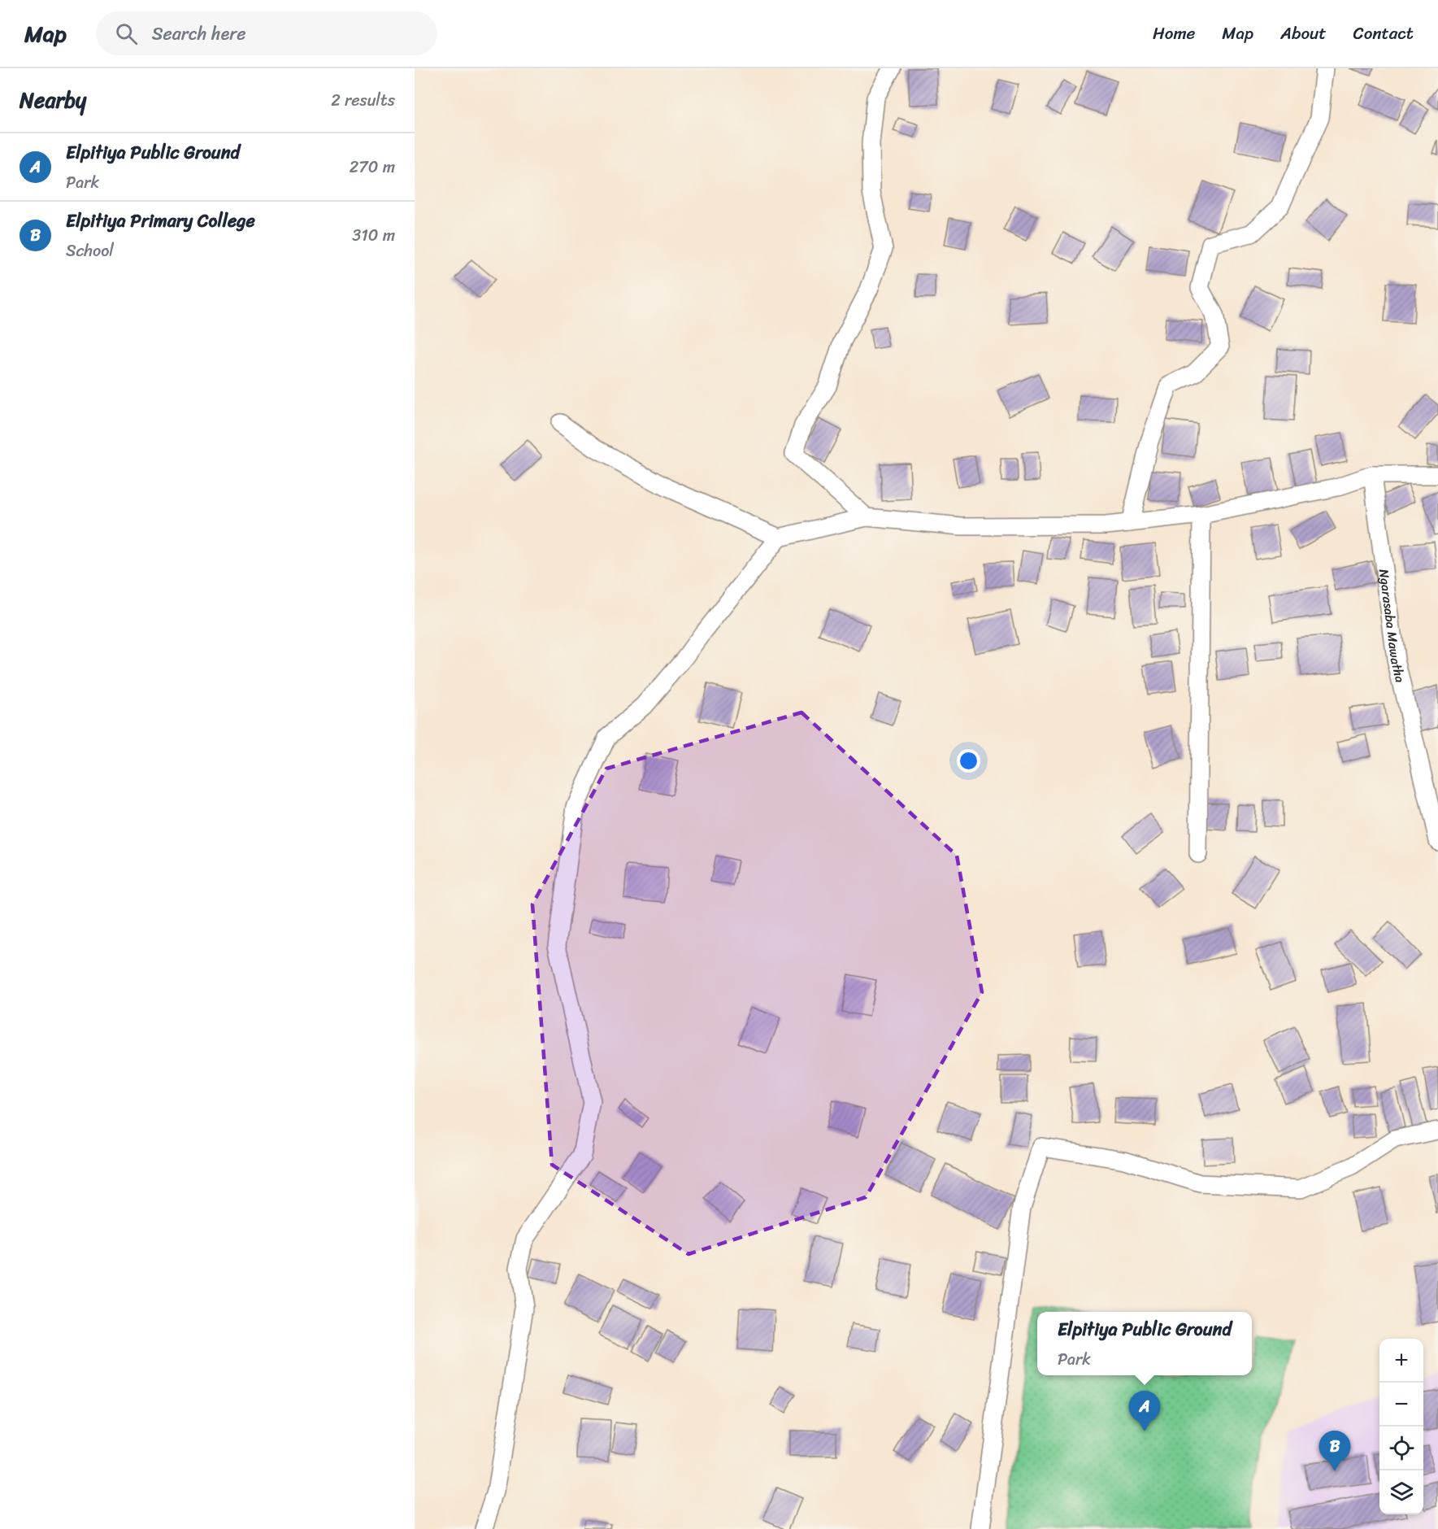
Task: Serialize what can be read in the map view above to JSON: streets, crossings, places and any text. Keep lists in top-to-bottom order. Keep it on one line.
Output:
{"streets":{"street":["Ngarasaba Mawatha"]},"page":{"header":"Map","search":"Search here","nav":["Home","Map","About","Contact"],"heading":["Nearby","2 results"],"list":[{"mark":"A","name":"Elpitiya Public Ground","note":"Park","value":"270 m"},{"mark":"B","name":"Elpitiya Primary College","note":"School","value":"310 m"}],"popup":["Elpitiya Public Ground","Park"],"map_buttons":["+","−"],"pins":["A","B"]}}
